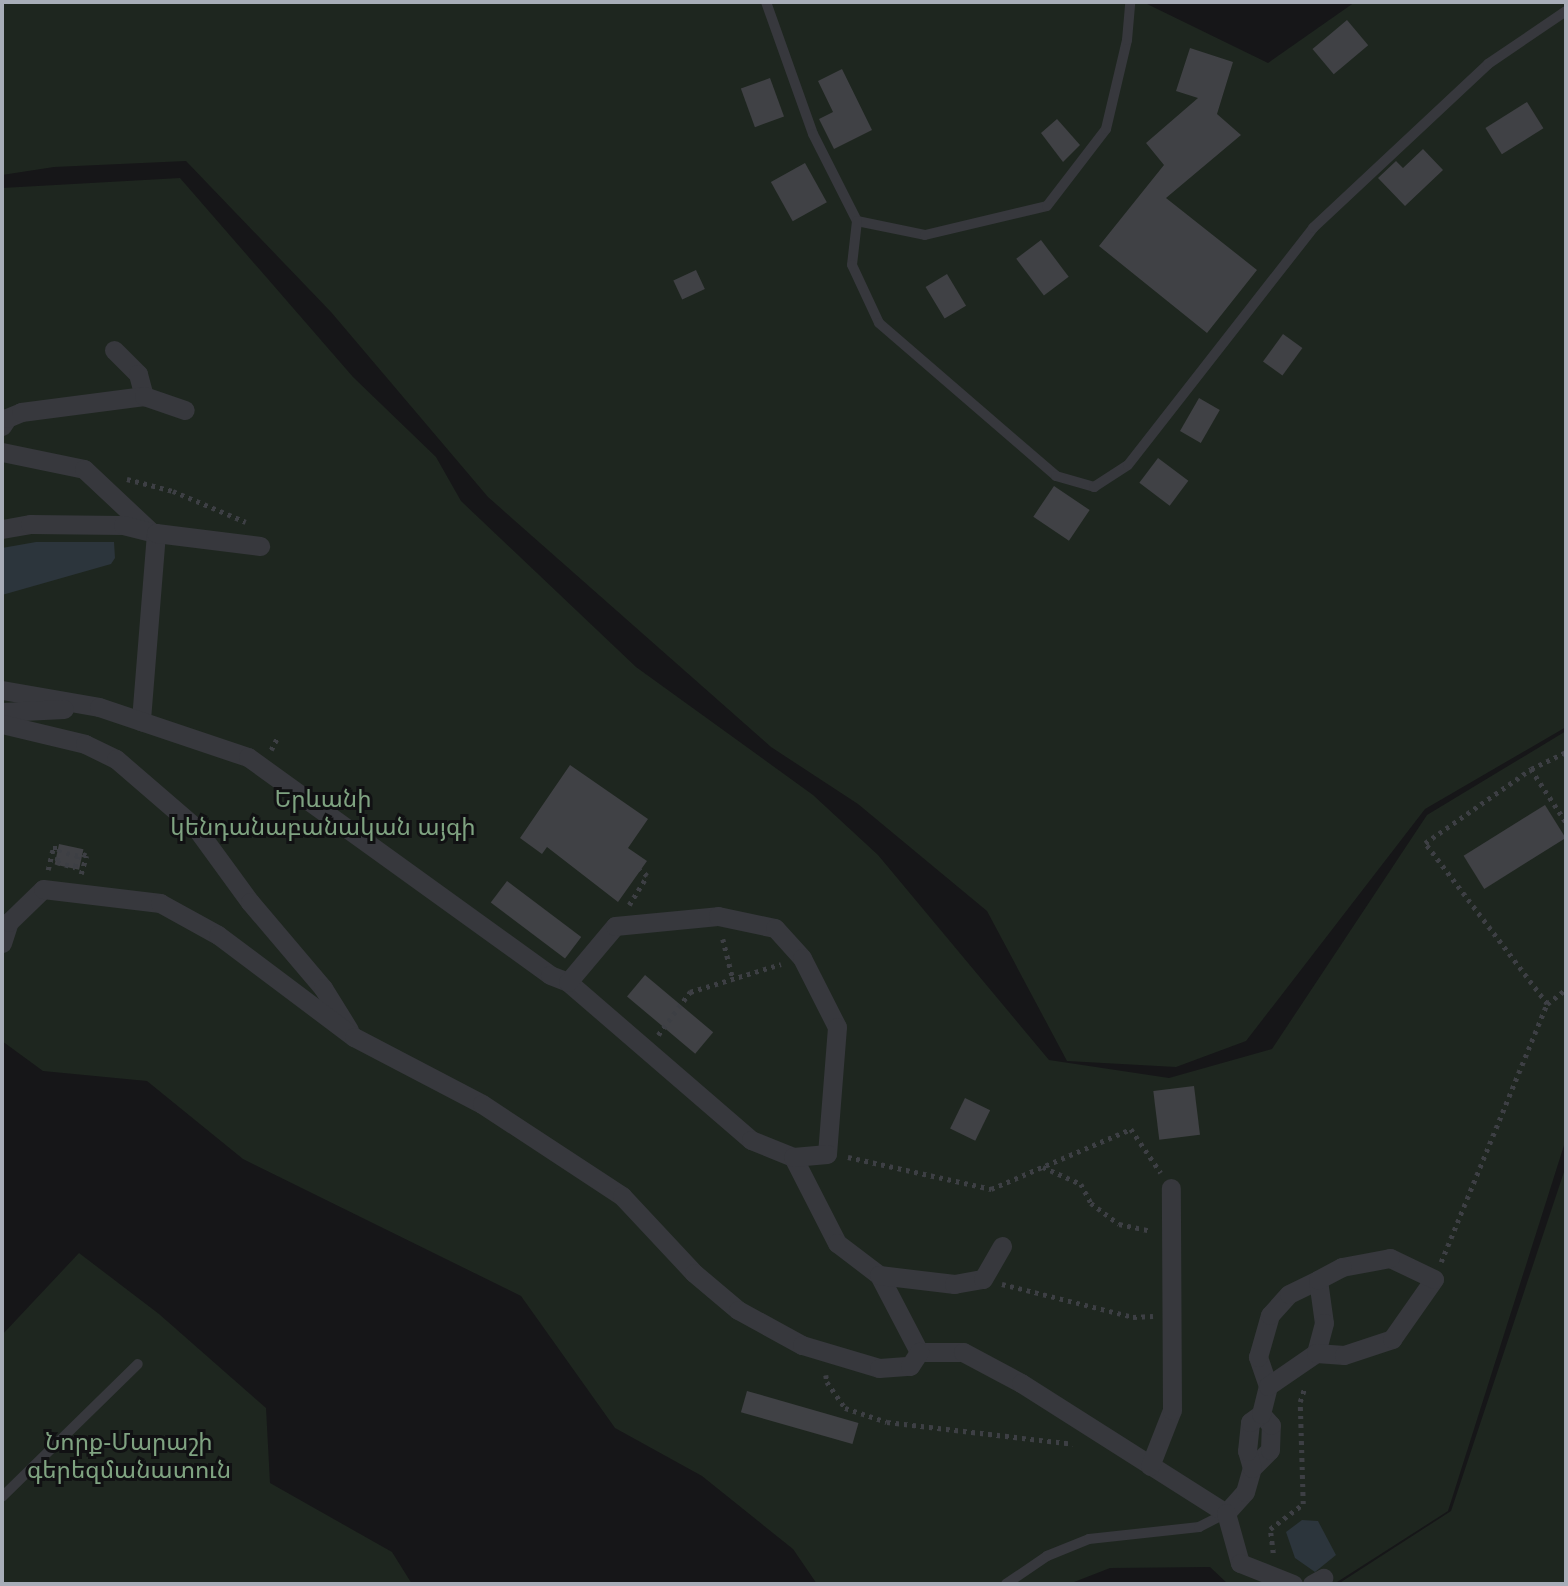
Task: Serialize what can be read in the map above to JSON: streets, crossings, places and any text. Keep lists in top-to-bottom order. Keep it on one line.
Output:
{"parks":["Երևանի կենդանաբանական այգի","Նորք-Մարաշի գերեզմանատուն"]}
